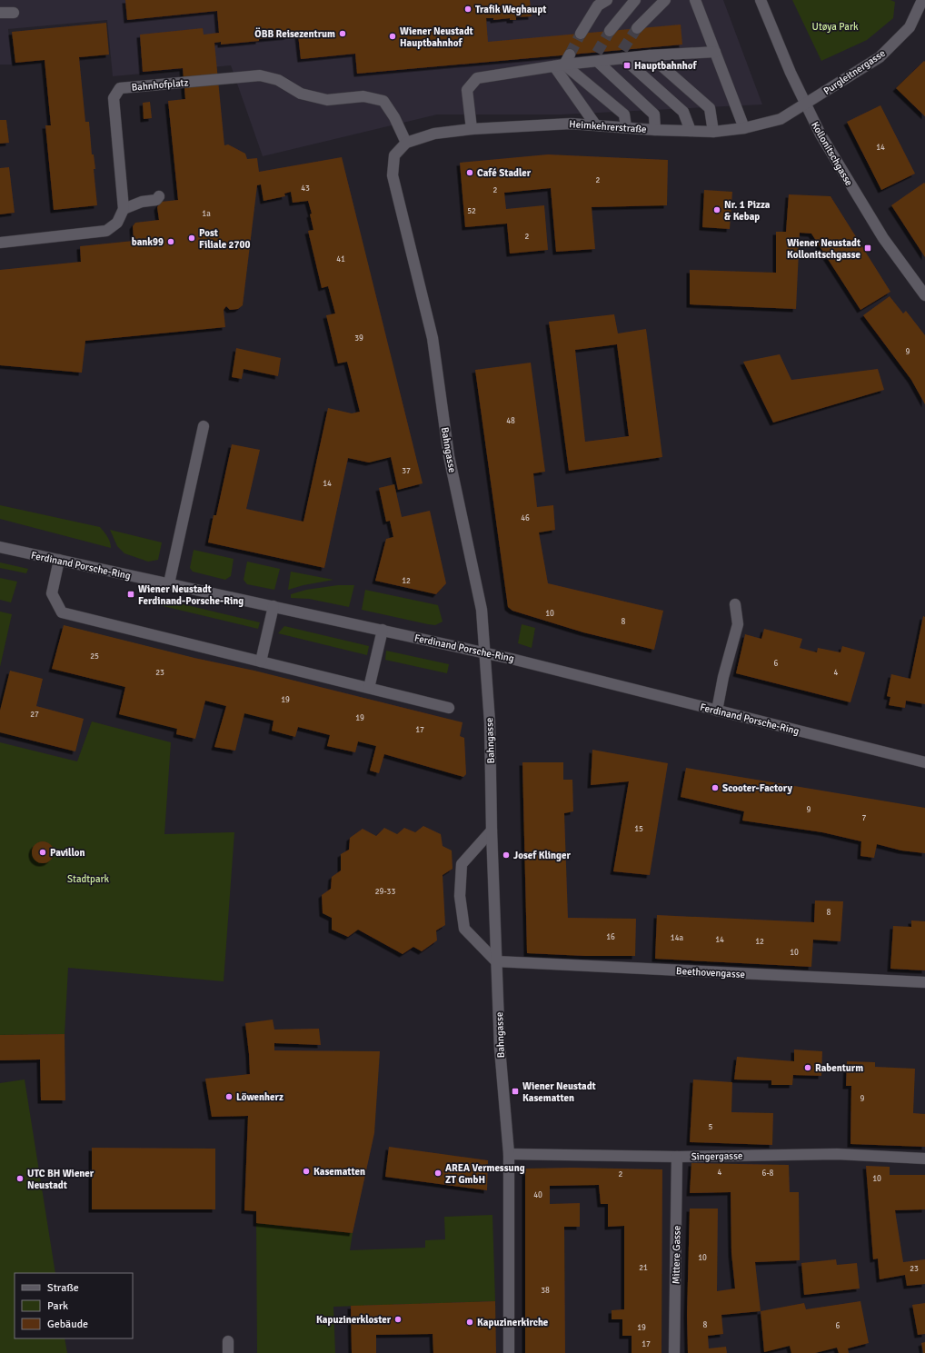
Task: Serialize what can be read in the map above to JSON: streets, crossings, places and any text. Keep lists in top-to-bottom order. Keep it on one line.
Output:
{"streets":{"street":["Purgleitnergasse","Bahnhofplatz","Heimkehrerstraße","Kollonitschgasse","Bahngasse","Ferdinand Porsche-Ring","Beethovengasse","Singergasse","Mittere Gasse"]},"crossings":[["Purgleitnergasse","Heimkehrerstraße"],["Purgleitnergasse","Kollonitschgasse"],["Bahnhofplatz","Heimkehrerstraße"],["Bahnhofplatz","Bahngasse"],["Heimkehrerstraße","Kollonitschgasse"],["Heimkehrerstraße","Bahngasse"],["Bahngasse","Ferdinand Porsche-Ring"],["Bahngasse","Beethovengasse"],["Bahngasse","Singergasse"],["Singergasse","Mittere Gasse"]],"parks":["Utøya Park","Stadtpark"],"places":{"other":["Trafik Weghaupt","ÖBB Reisezentrum","Wiener Neustadt Hauptbahnhof","Café Stadler","Nr. 1 Pizza & Kebap","Post Filiale 2700","bank99","Scooter-Factory","Pavillon","Josef Klinger","Rabenturm","Löwenherz","Kasematten","AREA Vermessung ZT GmbH","UTC BH Wiener Neustadt","Kapuzinerkloster","Kapuzinerkirche"],"transit":["Hauptbahnhof","Wiener Neustadt Kollonitschgasse","Wiener Neustadt Ferdinand-Porsche-Ring","Wiener Neustadt Kasematten"]},"house_numbers":["14","2","43","2","52","1a","2","41","39","9","48","37","14","46","12","10","8","25","6","23","4","19","27","19","17","9","7","15","29-33","8","16","14a","14","12","10","9","5","4","6-8","2","10","40","10","21","23","38","8","6","19","17"],"legend":["Straße","Park","Gebäude"]}
